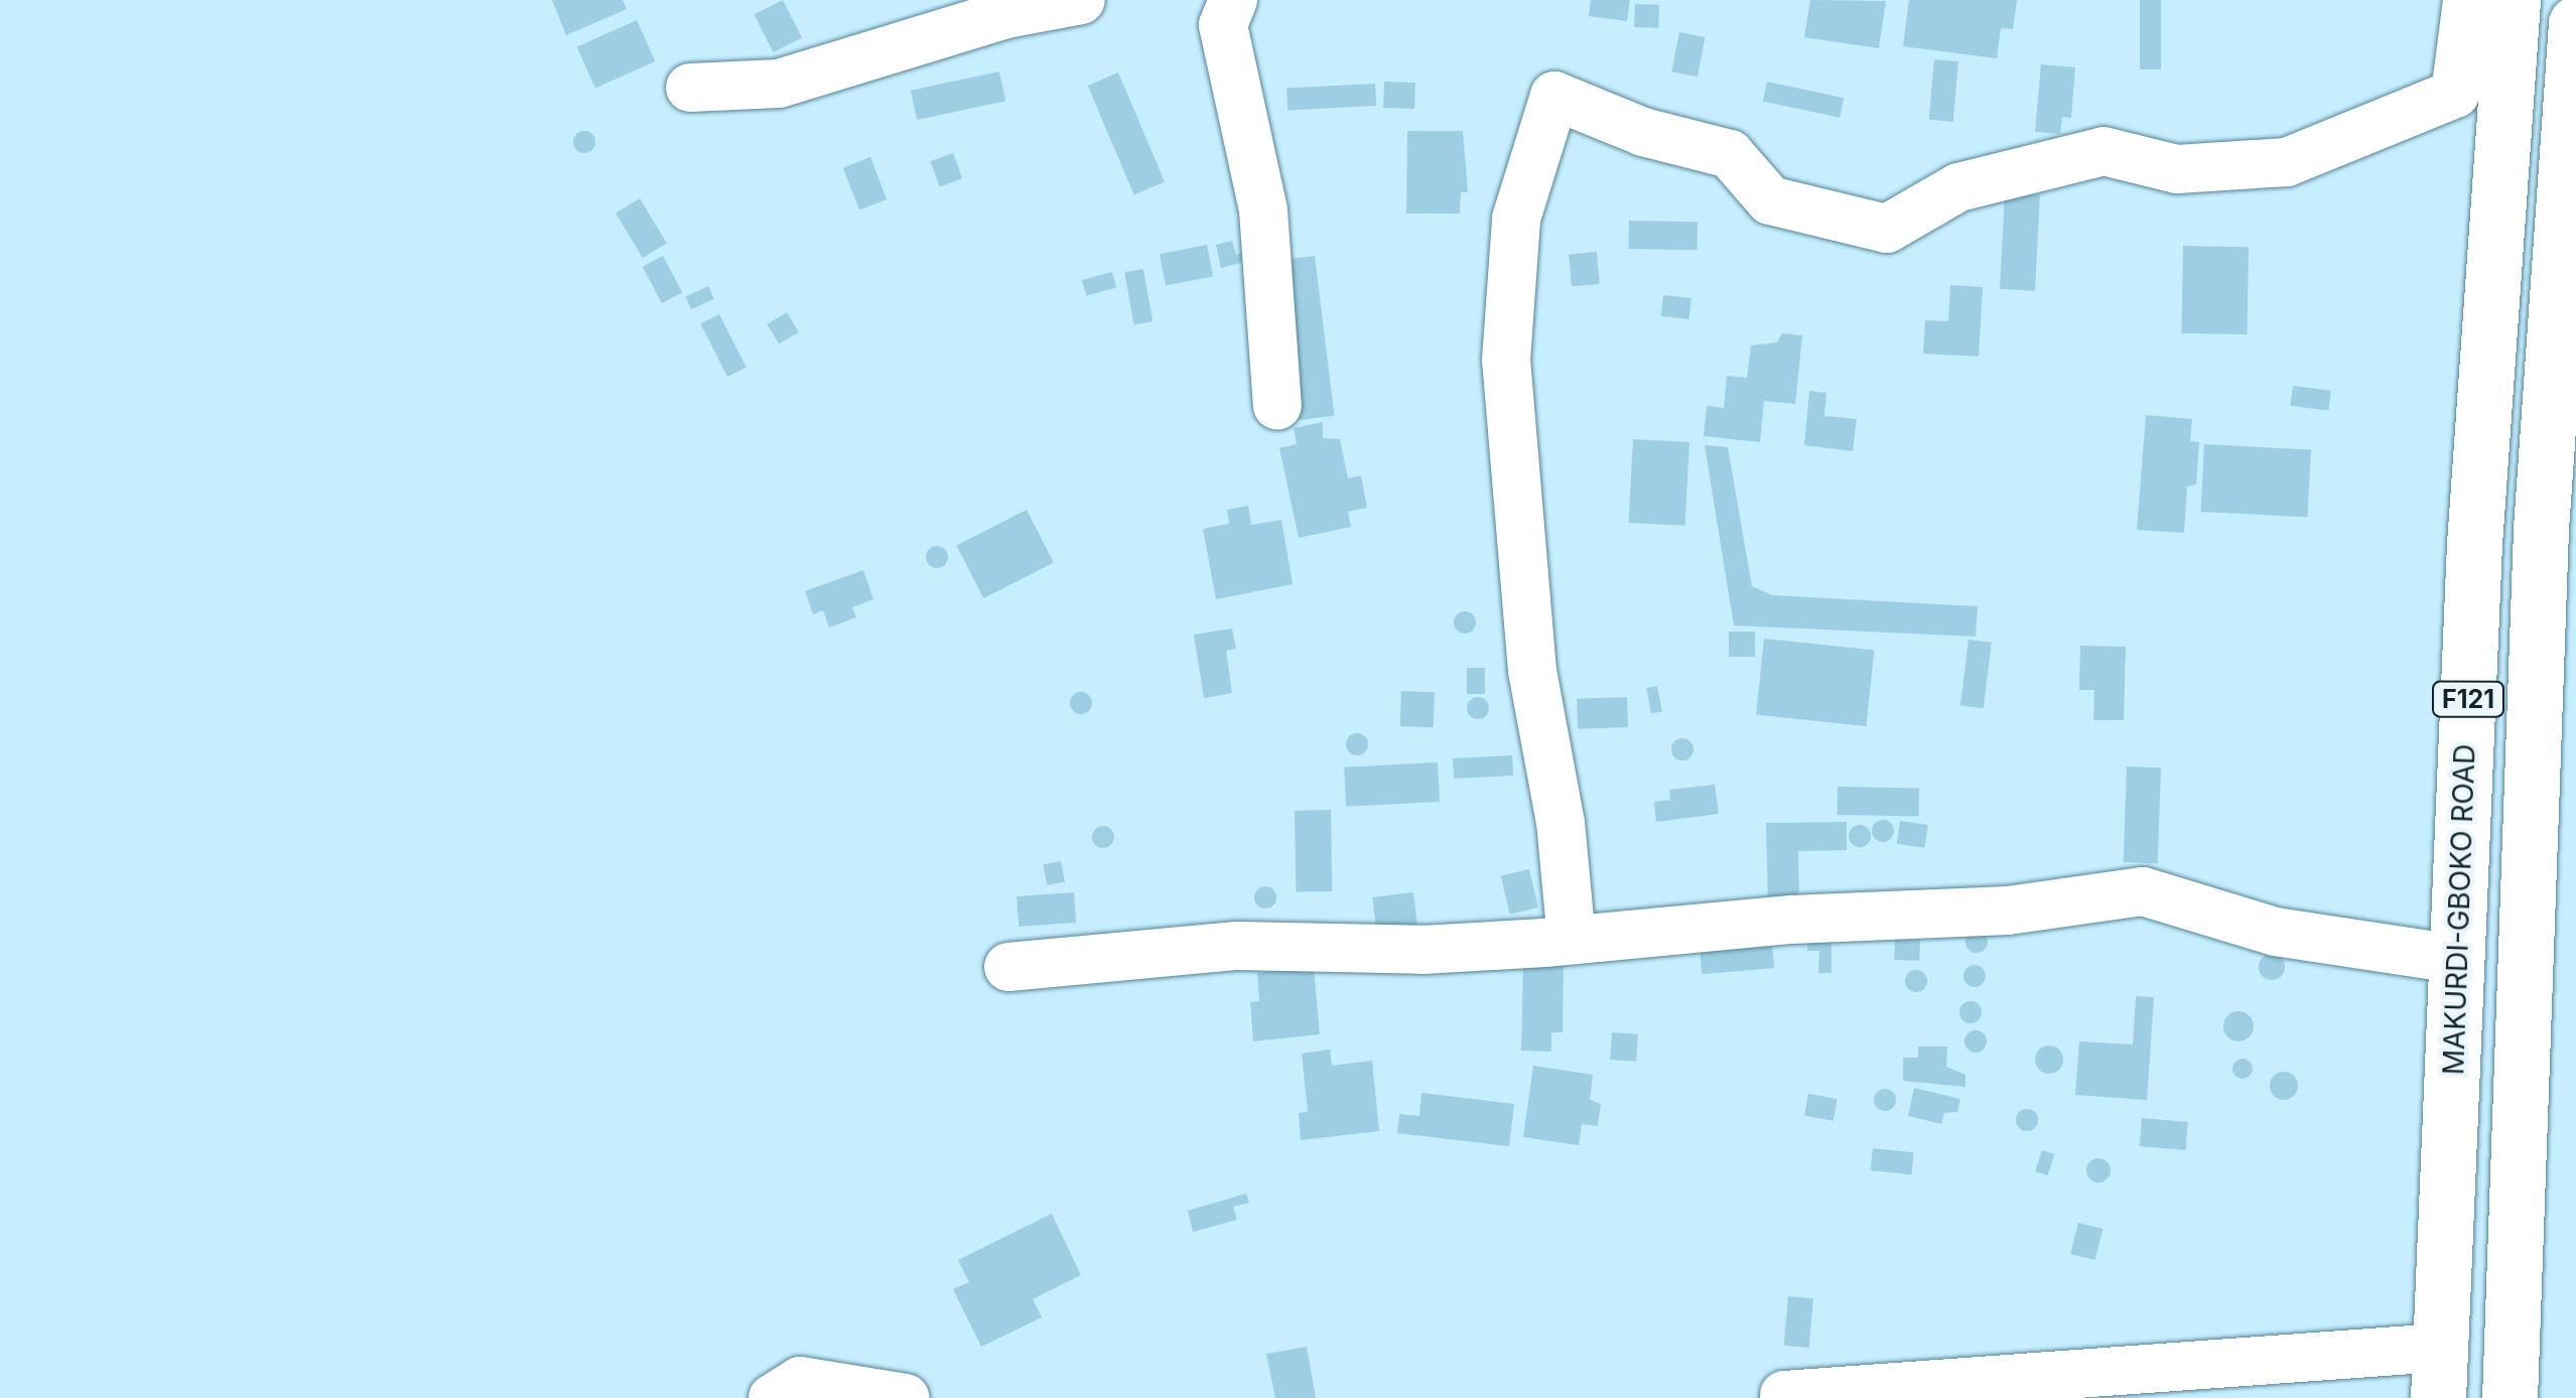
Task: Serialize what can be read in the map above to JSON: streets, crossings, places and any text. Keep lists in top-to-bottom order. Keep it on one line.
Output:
{"streets":{"main road":["F121","MAKURDI-GBOKO ROAD"]}}
